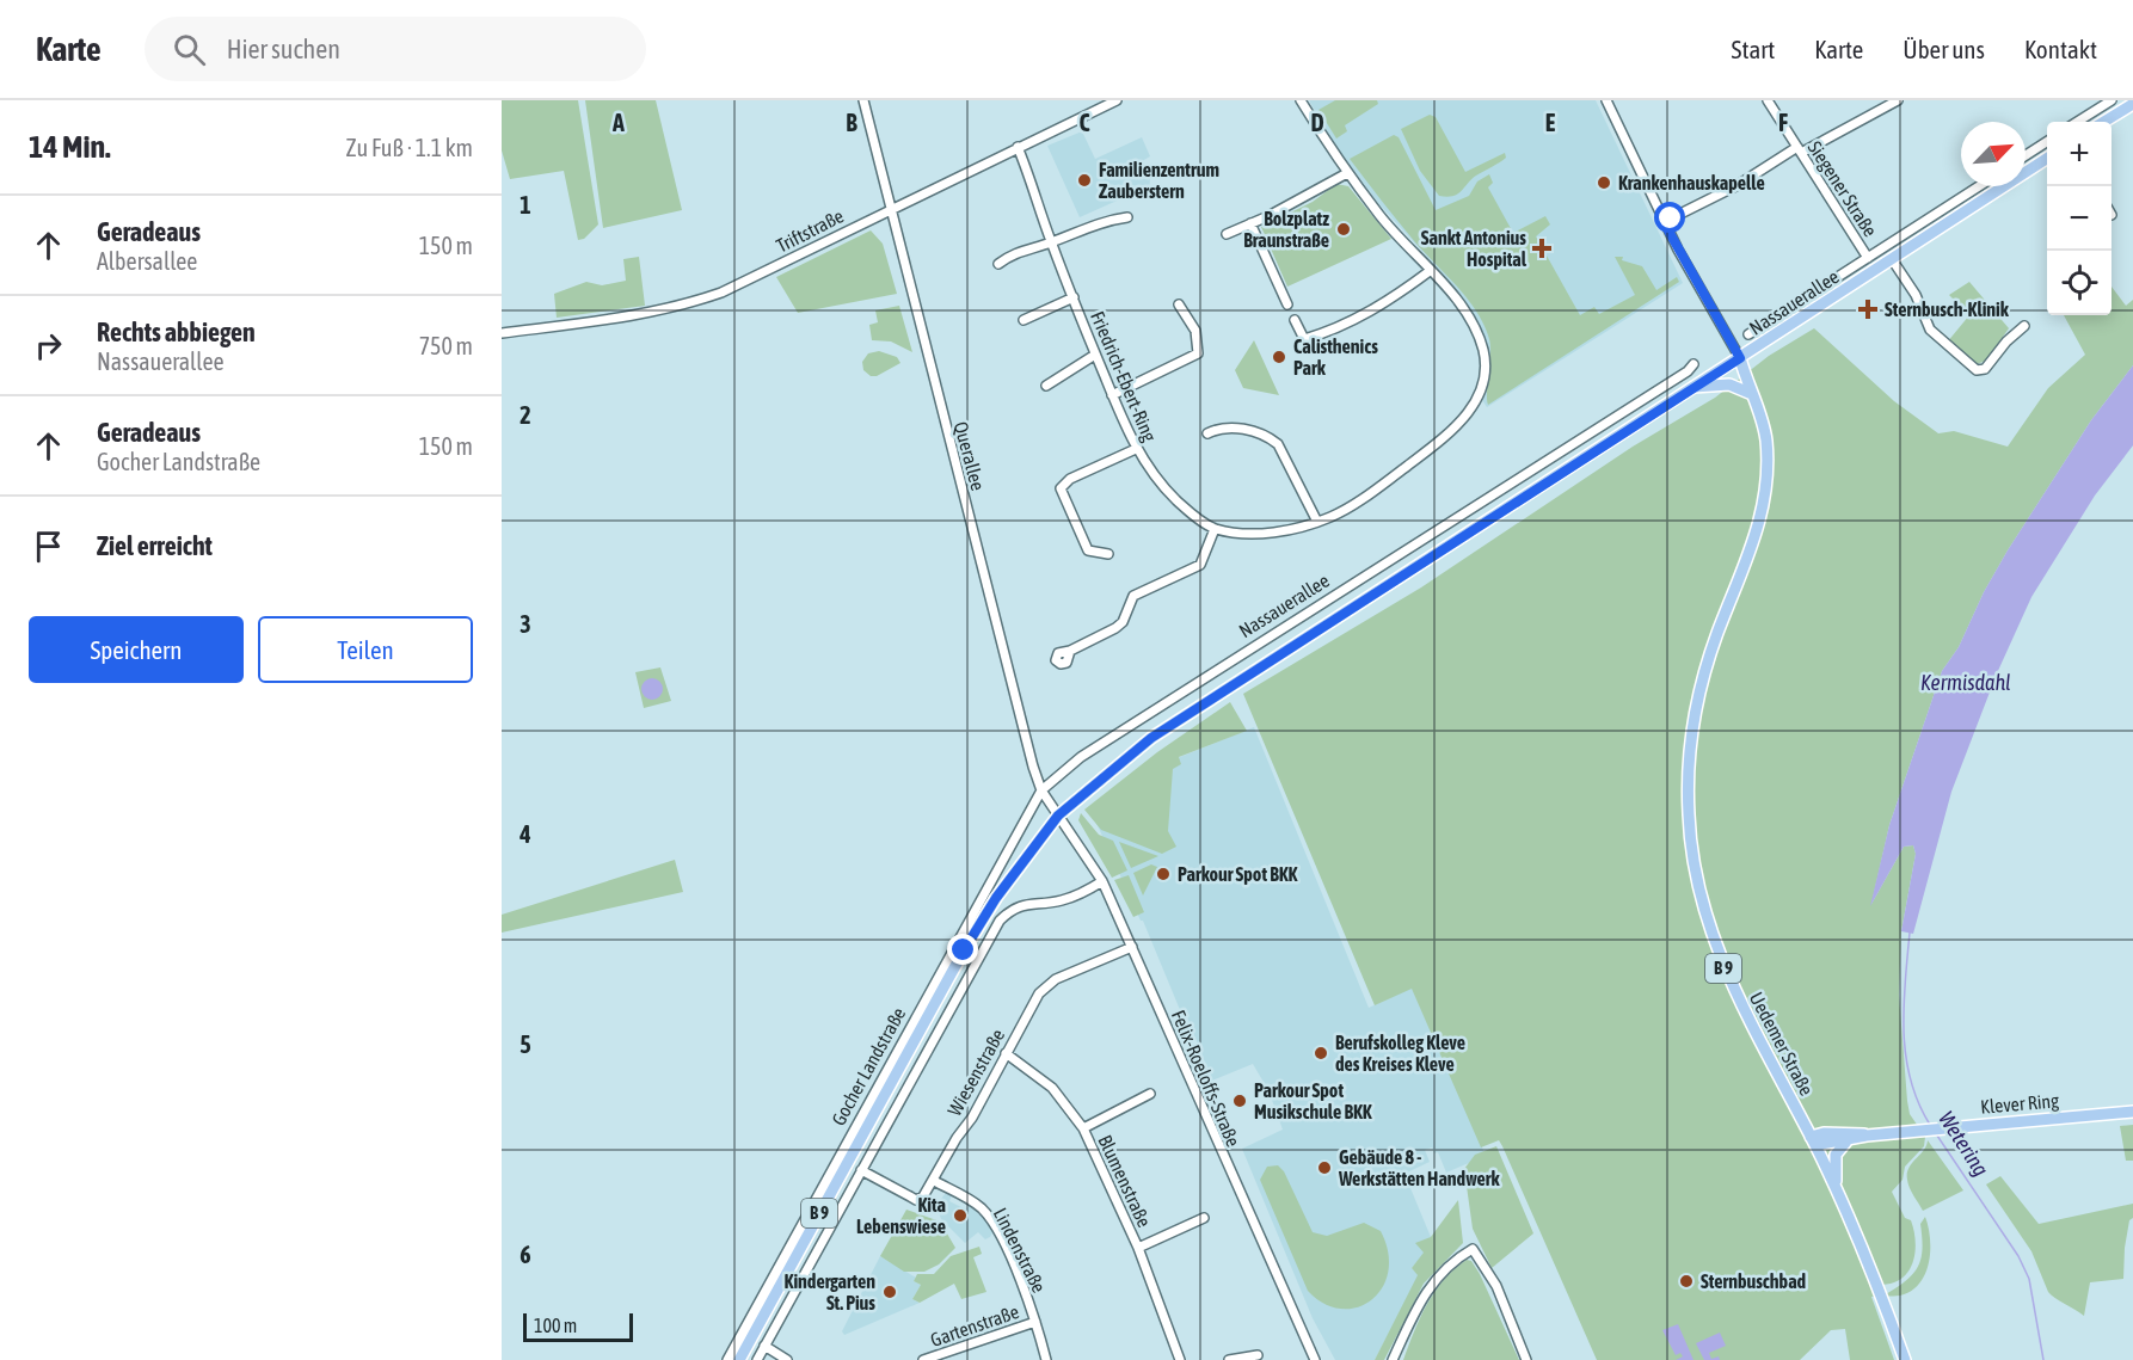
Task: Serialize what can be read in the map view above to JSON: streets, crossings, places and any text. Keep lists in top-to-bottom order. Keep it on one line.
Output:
{"streets":{"main road":["Nassauerallee","B 9","Uedemer Straße","Gocher Landstraße","Klever Ring"],"street":["Siegener Straße","Triftstraße","Friedrich-Ebert-Ring","Querallee","Wiesenstraße","Felix-Roeloffs-Straße","Blumenstraße","Lindenstraße","Gartenstraße"]},"crossings":[["Siegener Straße","Nassauerallee"],["Triftstraße","Friedrich-Ebert-Ring"],["Triftstraße","Querallee"],["Nassauerallee","Querallee"],["Nassauerallee","Uedemer Straße"],["Nassauerallee","Gocher Landstraße"],["Nassauerallee","Felix-Roeloffs-Straße"],["Querallee","Gocher Landstraße"],["Querallee","Felix-Roeloffs-Straße"],["Uedemer Straße","Klever Ring"],["Gocher Landstraße","Felix-Roeloffs-Straße"],["Wiesenstraße","Felix-Roeloffs-Straße"],["Wiesenstraße","Blumenstraße"],["Wiesenstraße","Lindenstraße"],["Lindenstraße","Gartenstraße"]],"water":["Kermisdahl","Wetering"],"places":{"other":["Familienzentrum Zauberstern","Krankenhauskapelle","Bolzplatz Braunstraße","Calisthenics Park","Parkour Spot BKK","Berufskolleg Kleve des Kreises Kleve","Parkour Spot Musikschule BKK","Gebäude 8 - Werkstätten Handwerk","Kita Lebenswiese","Sternbuschbad","Kindergarten St. Pius"],"health":["Sankt Antonius Hospital","Sternbusch-Klinik"]},"scale_bar":"100 m","north":"top right","page":{"header":"Karte","search":"Hier suchen","nav":["Start","Karte","Über uns","Kontakt"],"heading":["14 Min.","Zu Fuß · 1.1 km"],"map_buttons":["+","−"],"list":[["Geradeaus","Albersallee","150 m"],["Rechts abbiegen","Nassauerallee","750 m"],["Geradeaus","Gocher Landstraße","150 m"],"Ziel erreicht"],"buttons":["Speichern","Teilen"],"scale":"100 m"},"grid":{"columns":["A","B","C","D","E","F"],"rows":["1","2","3","4","5","6"]}}
